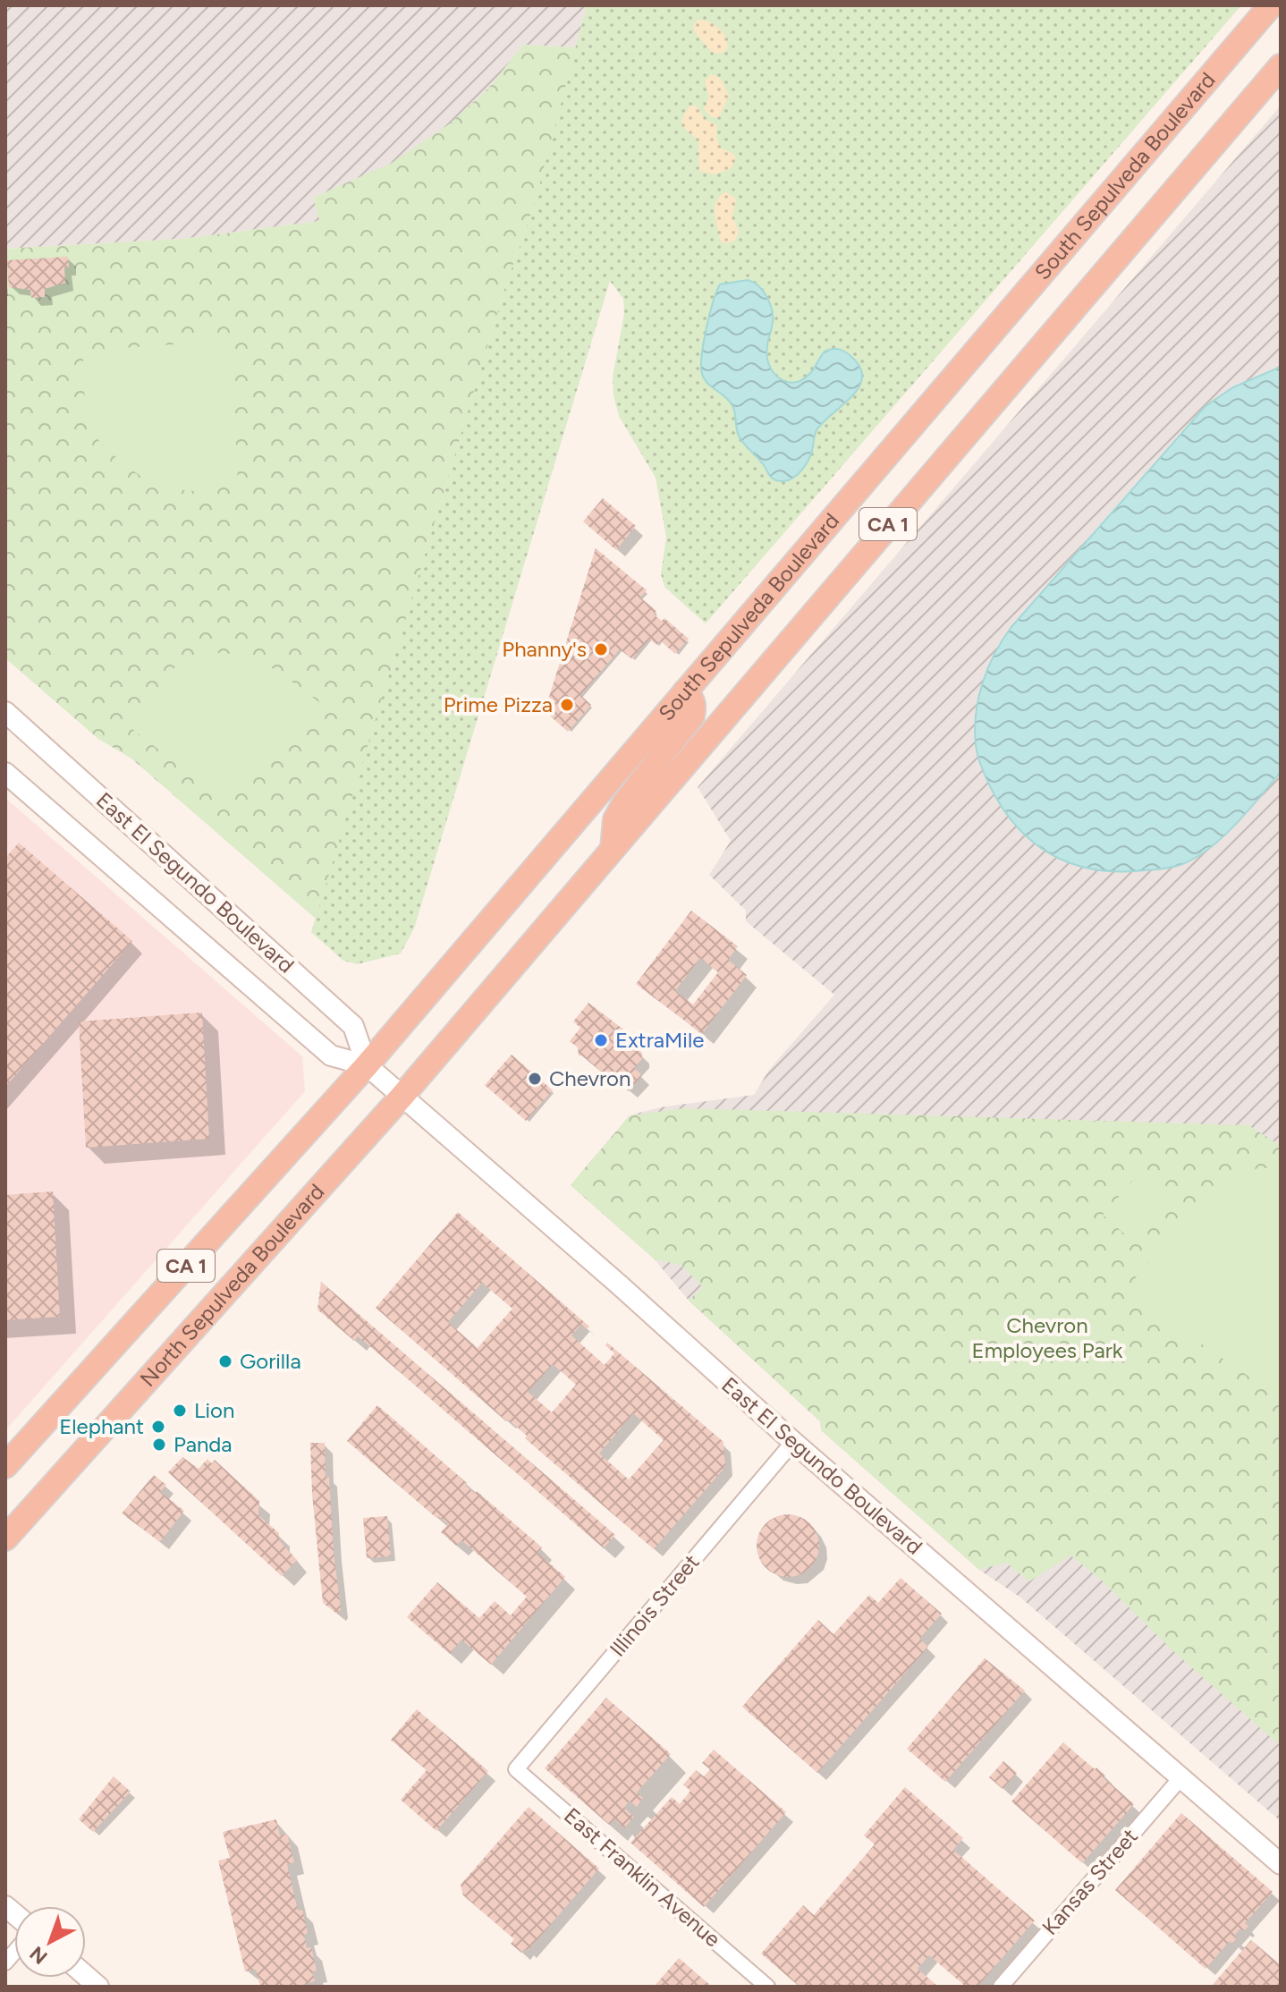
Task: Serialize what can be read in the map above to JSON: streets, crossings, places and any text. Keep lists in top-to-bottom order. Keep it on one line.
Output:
{"streets":{"highway":["South Sepulveda Boulevard","CA 1","North Sepulveda Boulevard"],"main road":["East El Segundo Boulevard"],"street":["Illinois Street","East Franklin Avenue","Kansas Street"]},"crossings":[["South Sepulveda Boulevard","CA 1"],["South Sepulveda Boulevard","East El Segundo Boulevard"],["South Sepulveda Boulevard","North Sepulveda Boulevard"],["CA 1","East El Segundo Boulevard"],["East El Segundo Boulevard","North Sepulveda Boulevard"],["East El Segundo Boulevard","Illinois Street"],["East El Segundo Boulevard","Kansas Street"],["Illinois Street","East Franklin Avenue"]],"parks":["Chevron Employees Park"],"places":["Phanny's","Prime Pizza","ExtraMile","Chevron","Gorilla","Lion","Elephant","Panda"],"north":"bottom left"}
